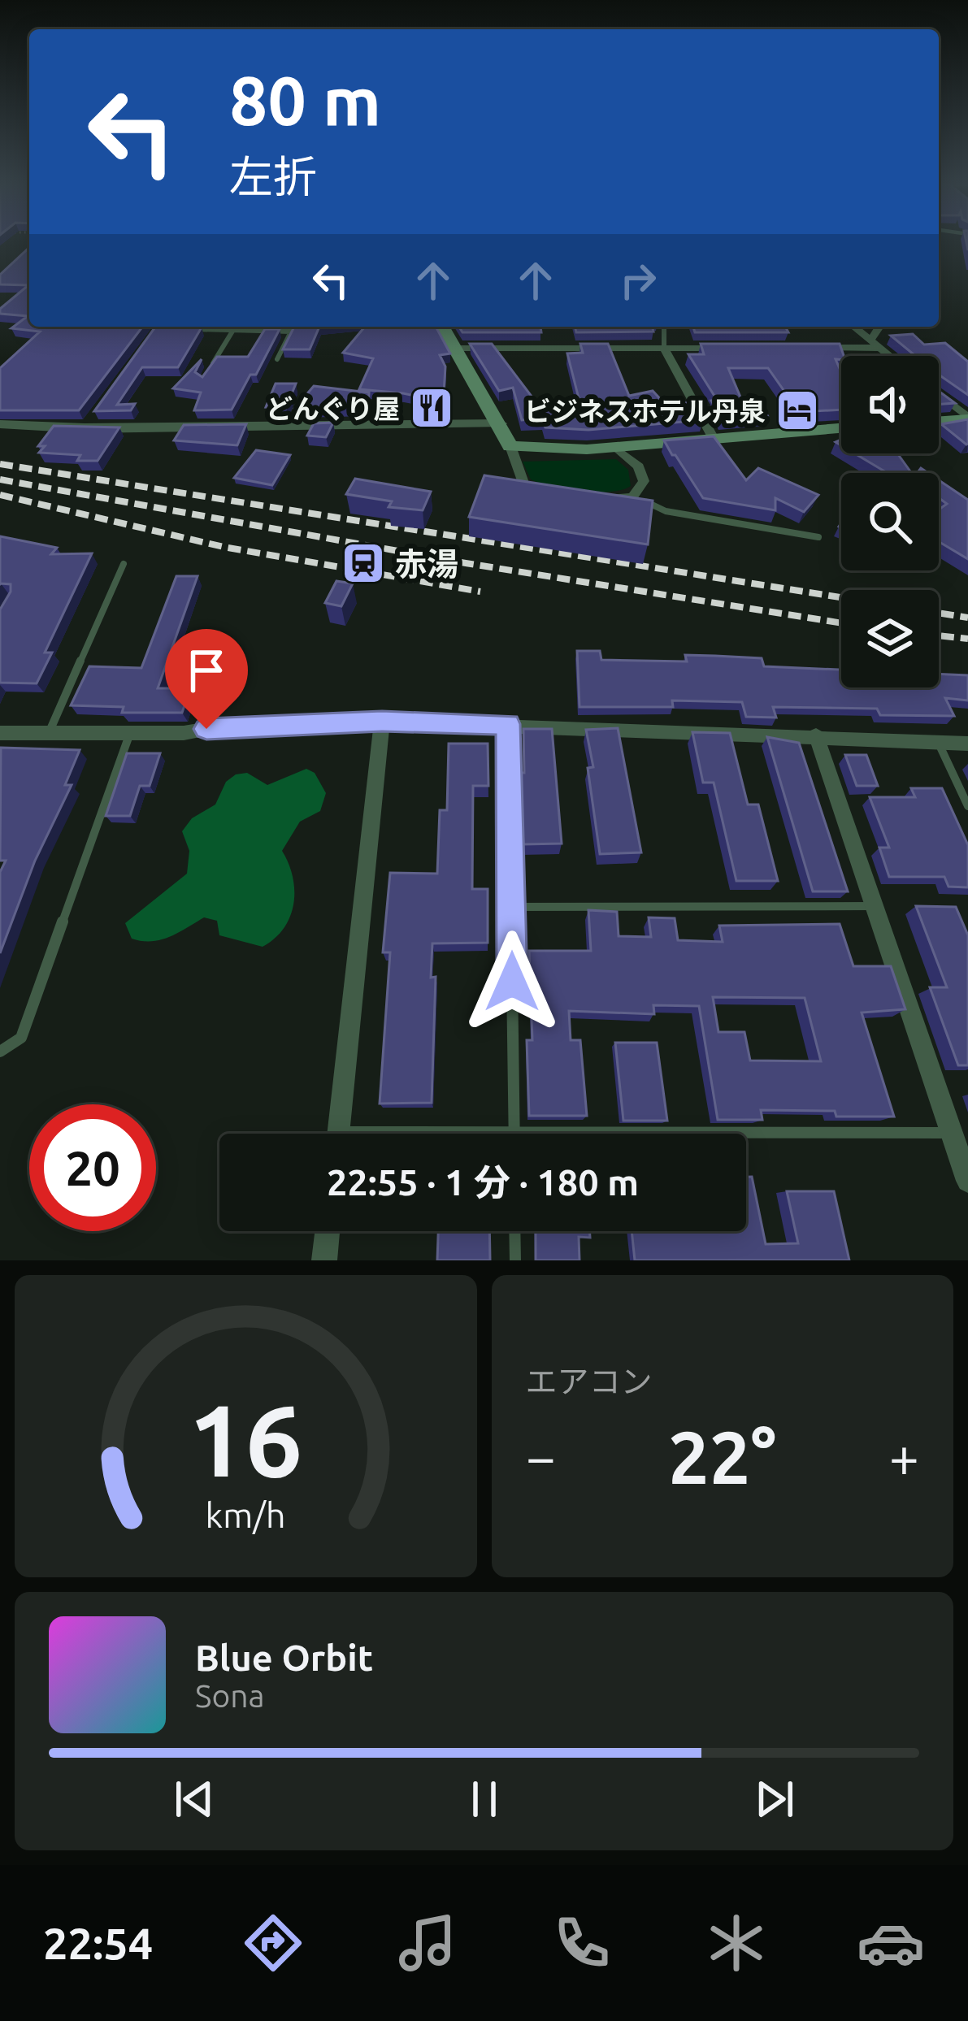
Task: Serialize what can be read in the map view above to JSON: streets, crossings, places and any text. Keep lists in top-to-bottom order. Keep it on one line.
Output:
{"places":{"restaurant":["どんぐり屋"],"hotel":["ビジネスホテル丹泉"],"station":["赤湯"]},"page":{"turn":["80 m","左折"],"limit":"20","trip":"22:55 · 1 分 · 180 m","tile":"エアコン","heat":["−","22°","+"],"song":["Blue Orbit","Sona"],"tabs":"22:54","gauge":["16","km/h"]}}
